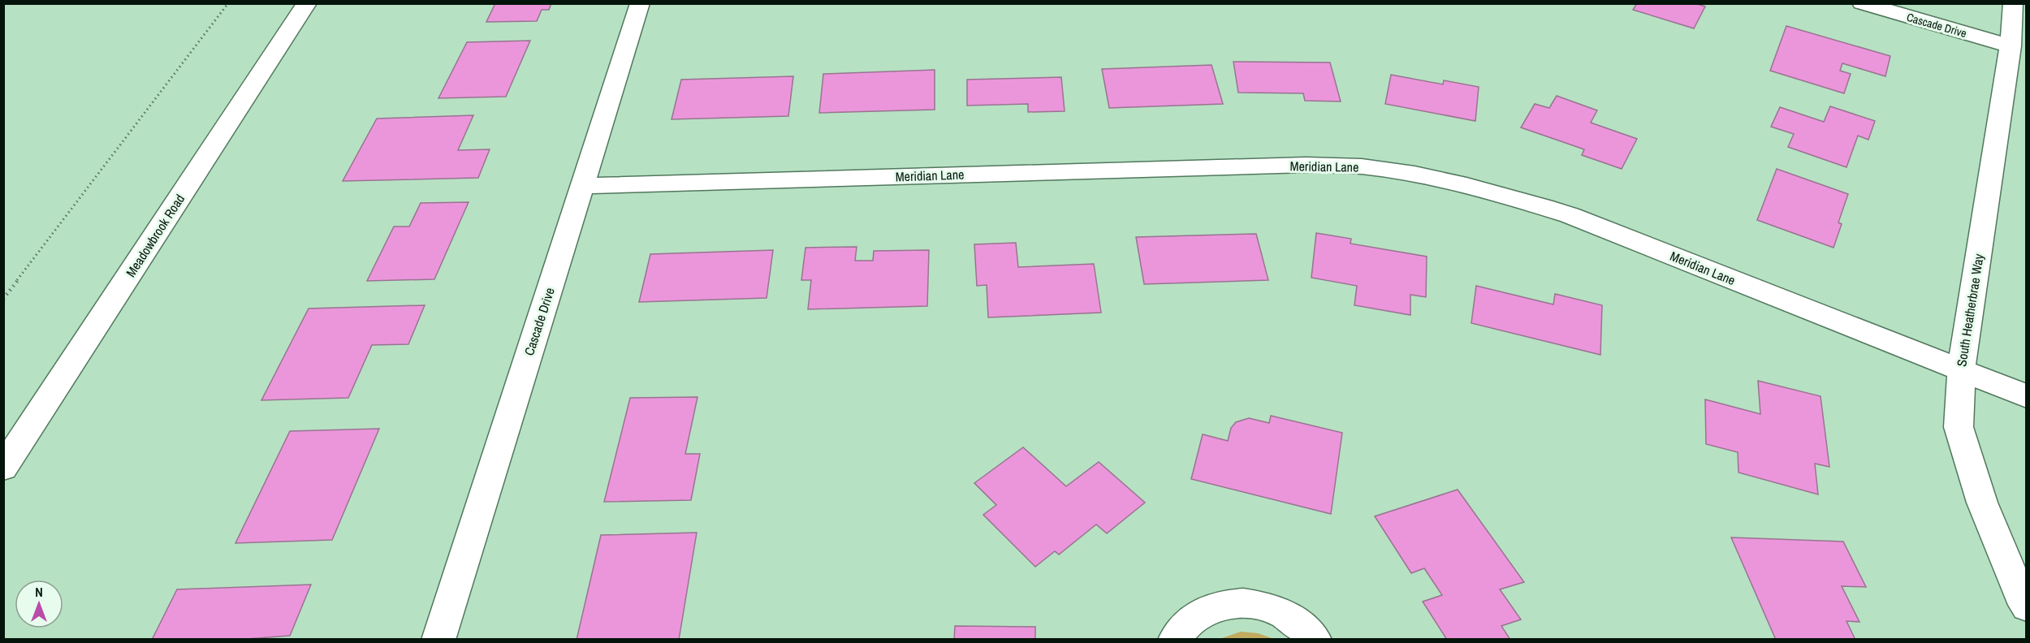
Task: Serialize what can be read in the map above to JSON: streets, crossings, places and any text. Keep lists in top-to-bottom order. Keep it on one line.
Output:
{"streets":{"street":["Cascade Drive","Meridian Lane","Meadowbrook Road","South Heatherbrae Way"]},"crossings":[["Cascade Drive","Meridian Lane"],["Cascade Drive","South Heatherbrae Way"],["Meridian Lane","South Heatherbrae Way"]],"north":"top"}
